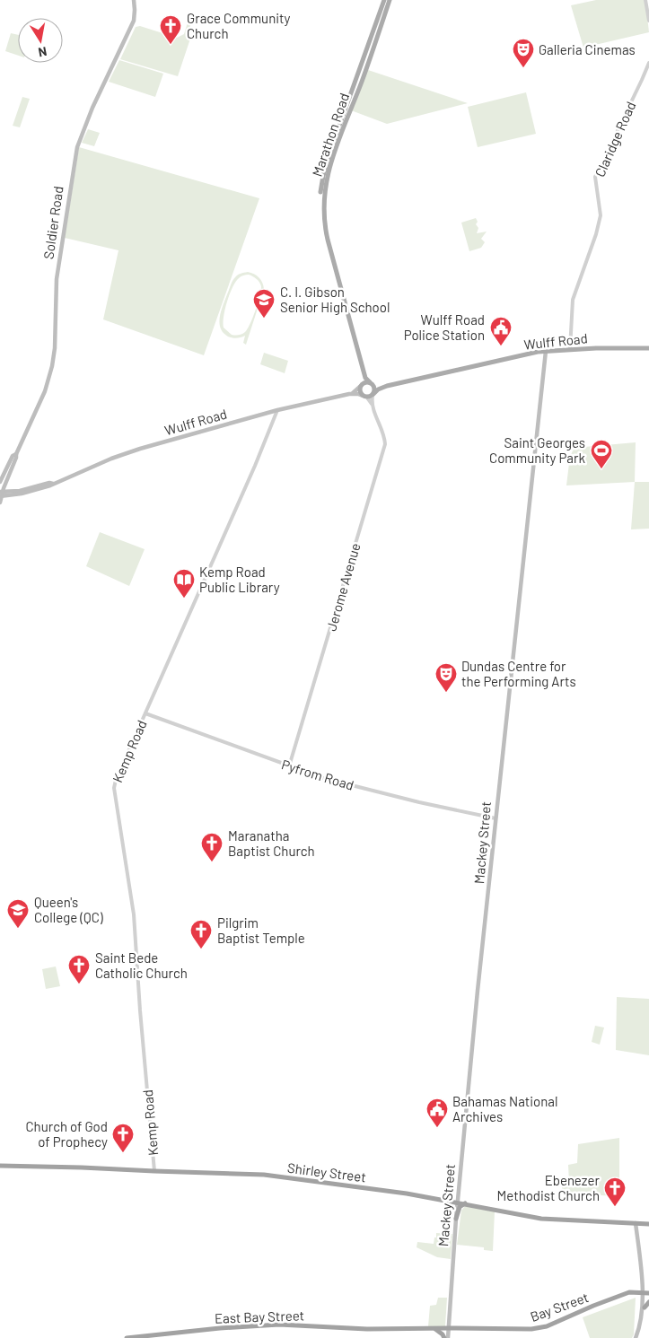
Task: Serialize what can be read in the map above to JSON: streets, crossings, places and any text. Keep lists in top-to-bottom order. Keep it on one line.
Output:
{"streets":{"highway":["Shirley Street","Bay Street","East Bay Street"],"main road":["Marathon Road","Soldier Road","Wulff Road","Mackey Street"],"street":["Claridge Road","Jerome Avenue","Kemp Road","Pyfrom Road"]},"crossings":[["Marathon Road","Wulff Road"],["Marathon Road","Jerome Avenue"],["Claridge Road","Wulff Road"],["Soldier Road","Wulff Road"],["Wulff Road","Jerome Avenue"],["Wulff Road","Kemp Road"],["Wulff Road","Mackey Street"],["Jerome Avenue","Pyfrom Road"],["Kemp Road","Pyfrom Road"],["Kemp Road","Shirley Street"],["Pyfrom Road","Mackey Street"],["Mackey Street","Shirley Street"],["Mackey Street","Bay Street"],["Mackey Street","East Bay Street"],["Bay Street","East Bay Street"]],"places":{"church":["Grace Community Church","Maranatha Baptist Church","Pilgrim Baptist Temple","Saint Bede Catholic Church","Church of God of Prophecy","Ebenezer Methodist Church"],"theatre":["Galleria Cinemas","Dundas Centre for the Performing Arts"],"school or university":["C. I. Gibson Senior High School","Queen's College (QC)"],"public building":["Wulff Road Police Station","Bahamas National Archives"],"sports":["Saint Georges Community Park"],"library":["Kemp Road Public Library"]},"north":"bottom"}
